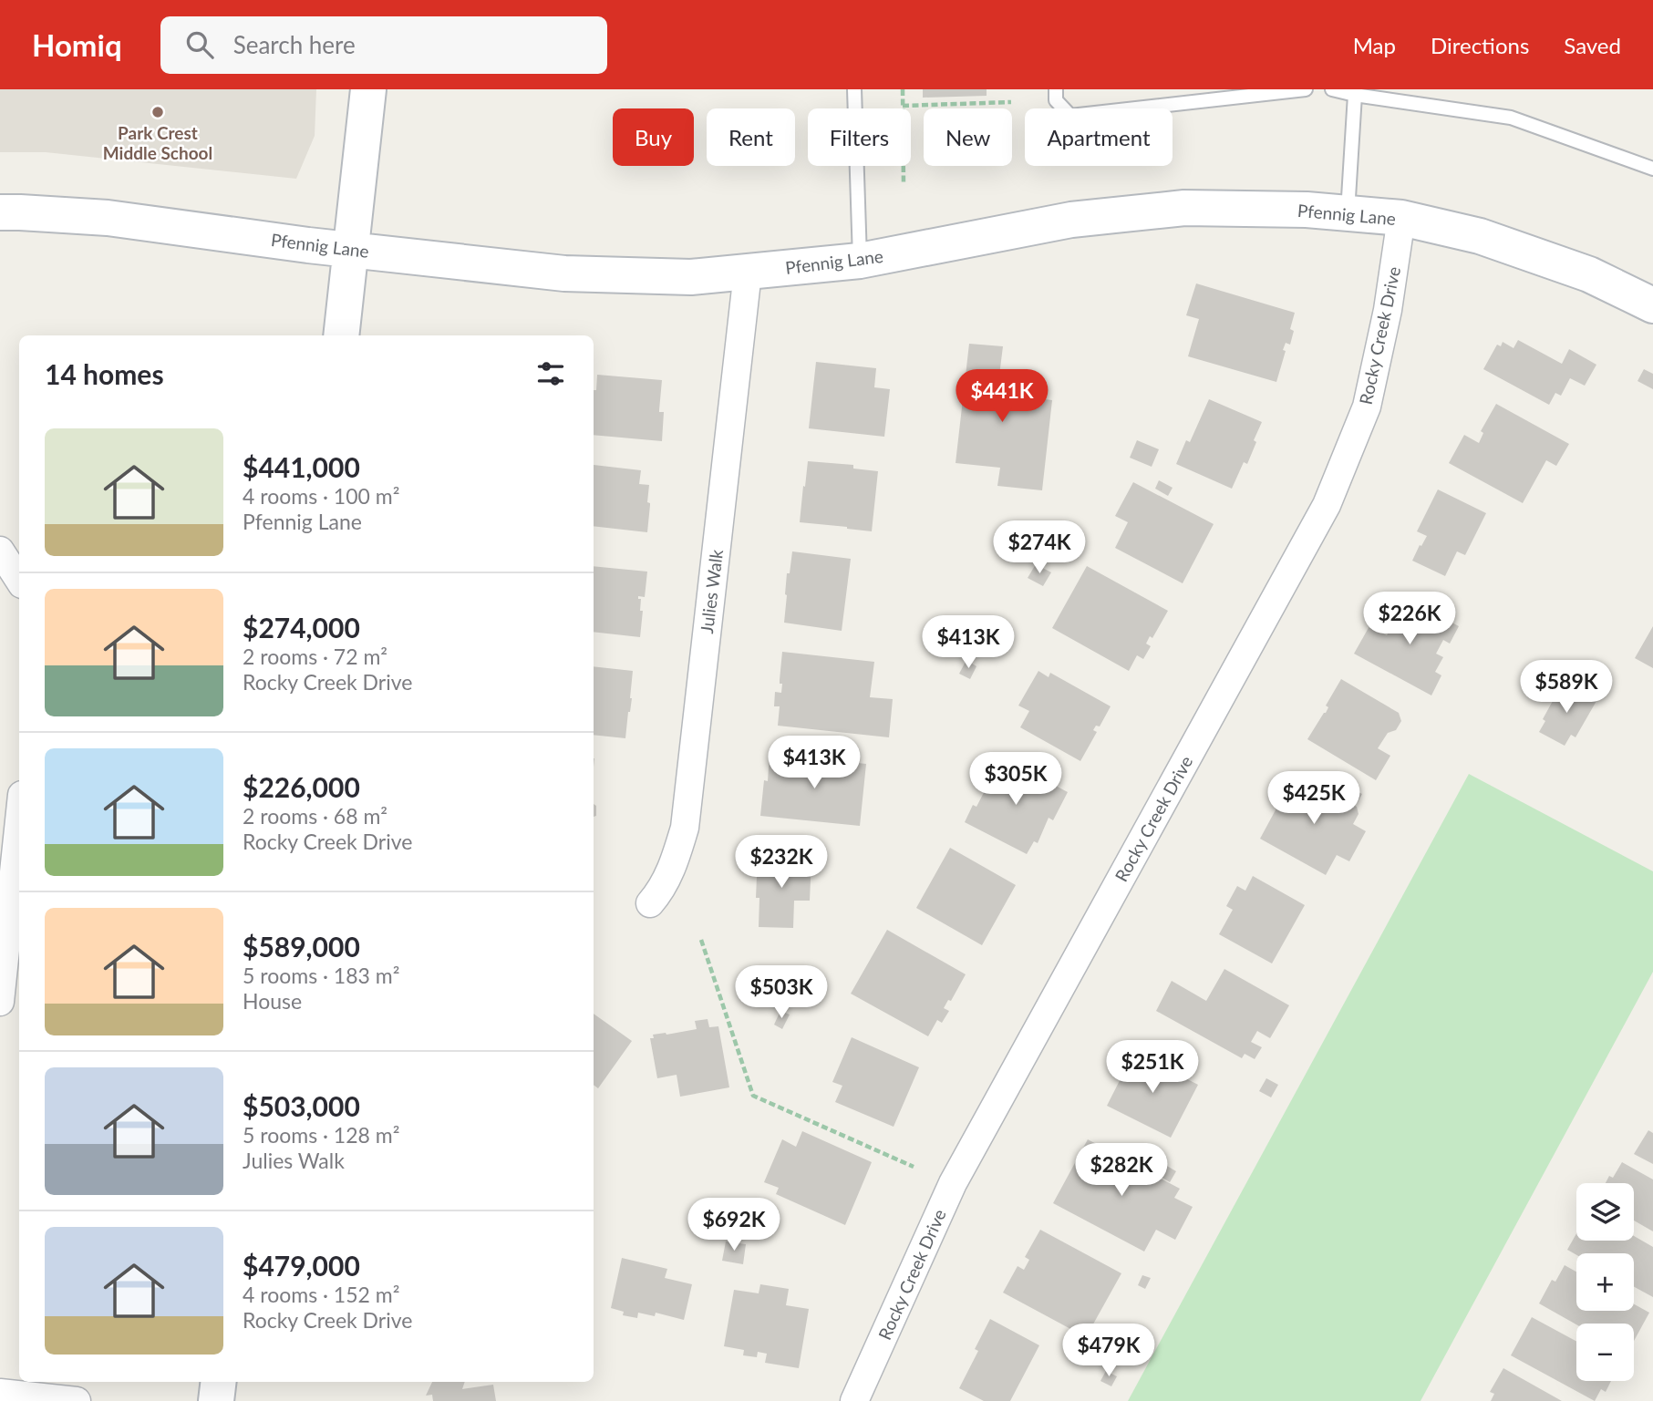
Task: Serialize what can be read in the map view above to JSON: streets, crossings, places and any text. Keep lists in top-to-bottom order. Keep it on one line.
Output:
{"streets":{"street":["Pfennig Lane","Rocky Creek Drive","Julies Walk"]},"crossings":[["Pfennig Lane","Rocky Creek Drive"],["Pfennig Lane","Julies Walk"]],"places":["Park Crest Middle School"],"page":{"header":"Homiq","search":"Search here","nav":["Map","Directions","Saved"],"chip":["Buy","Rent","Filters","New","Apartment"],"heading":"14 homes","price":["$441K","$274K","$226K","$413K","$589K","$413K","$305K","$425K","$232K","$503K","$251K","$282K","$692K","$479K"],"list":[{"name":"$441,000","note":"4 rooms · 100 m² · Pfennig Lane"},{"name":"$274,000","note":"2 rooms · 72 m² · Rocky Creek Drive"},{"name":"$226,000","note":"2 rooms · 68 m² · Rocky Creek Drive"},{"name":"$589,000","note":"5 rooms · 183 m² · House"},{"name":"$503,000","note":"5 rooms · 128 m² · Julies Walk"},{"name":"$479,000","note":"4 rooms · 152 m² · Rocky Creek Drive"}],"map_buttons":["+","−"]}}
